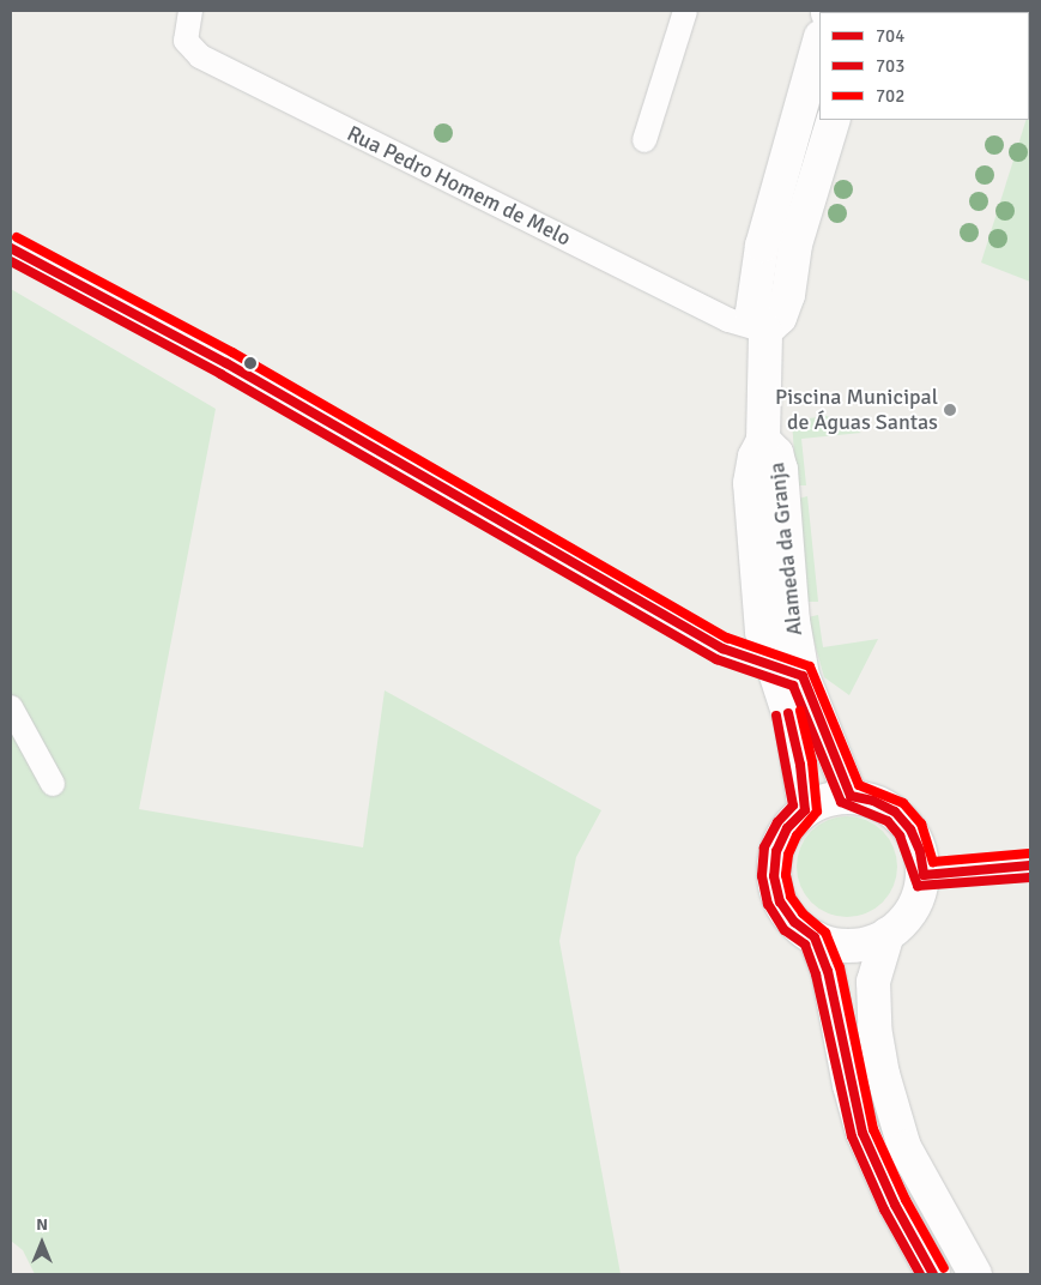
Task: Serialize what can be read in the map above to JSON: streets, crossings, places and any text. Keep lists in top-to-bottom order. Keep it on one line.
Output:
{"streets":{"street":["Rua Pedro Homem de Melo","Alameda da Granja"]},"crossings":[["Rua Pedro Homem de Melo","Alameda da Granja"]],"places":["Piscina Municipal de Águas Santas"],"lines":["transit line 702","transit line 704","transit line 703"],"legend":["704","703","702"],"north":"top"}
